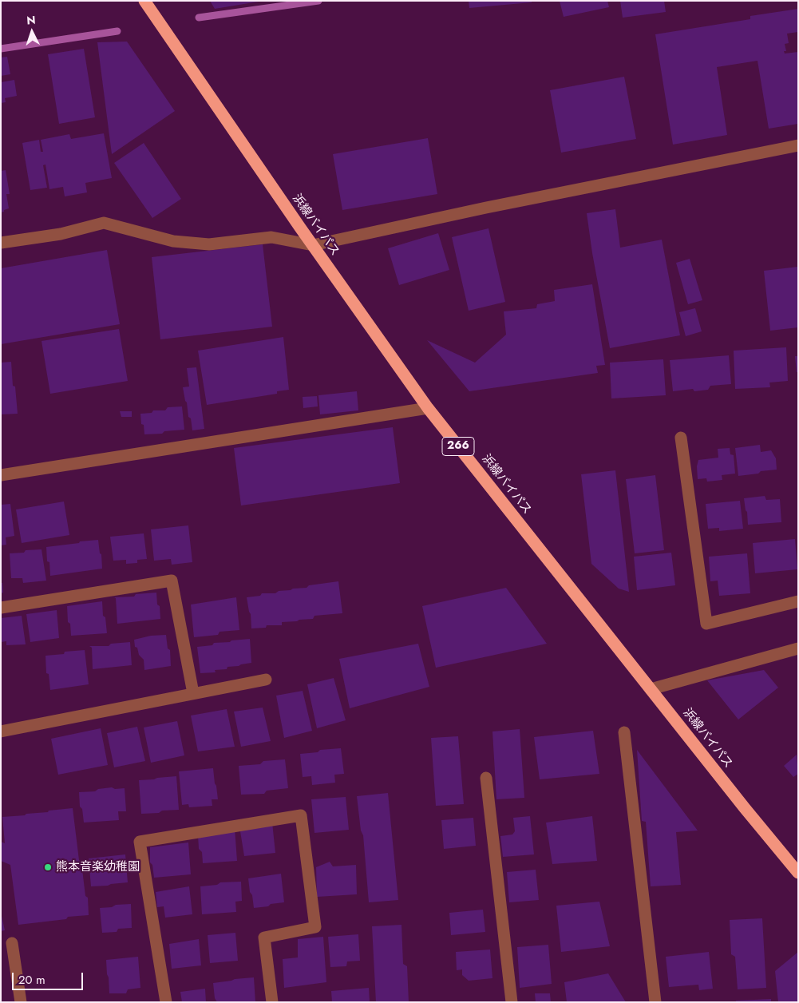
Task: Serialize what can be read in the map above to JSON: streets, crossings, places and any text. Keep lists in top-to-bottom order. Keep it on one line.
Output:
{"streets":{"highway":["浜線バイパス","266"]},"places":["熊本音楽幼稚園"],"scale_bar":"20 m","north":"top"}
